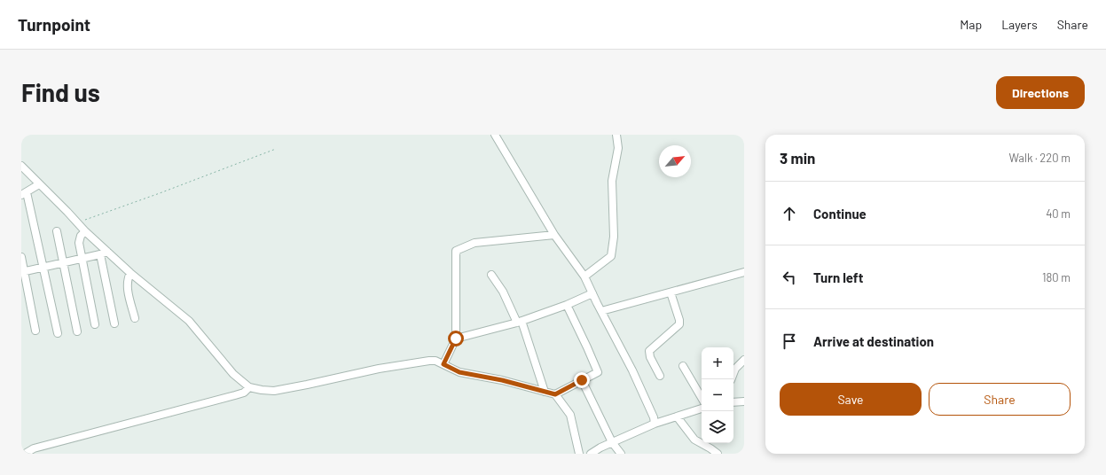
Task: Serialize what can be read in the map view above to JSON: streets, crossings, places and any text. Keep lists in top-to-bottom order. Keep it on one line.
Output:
{"north":"top right","page":{"header":"Turnpoint","nav":["Map","Layers","Share"],"buttons":["Directions",["Save","Share"]],"title":"Find us","heading":["3 min","Walk · 220 m"],"list":[["Continue","40 m"],["Turn left","180 m"],"Arrive at destination"],"map_buttons":["+","−"]}}
